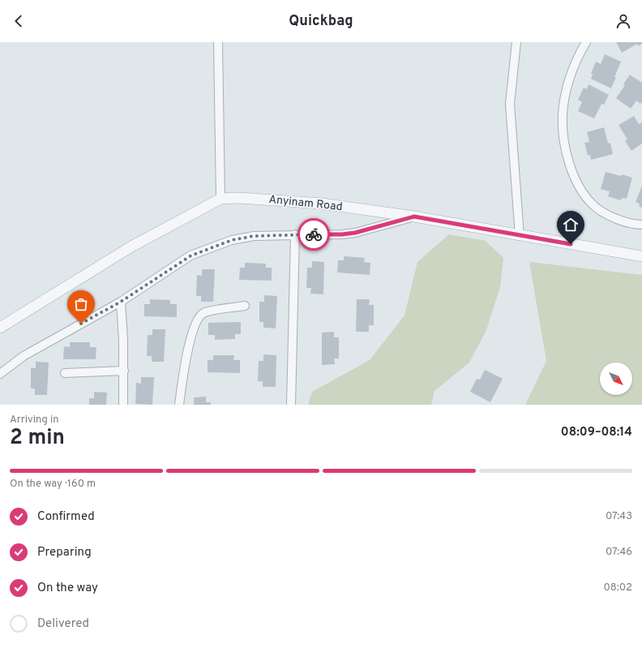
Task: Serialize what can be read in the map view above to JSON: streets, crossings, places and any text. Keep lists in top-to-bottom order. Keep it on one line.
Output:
{"streets":{"street":["Anyinam Road"]},"north":"bottom right","page":{"header":"Quickbag","heading":["2 min","Arriving in","08:09–08:14"],"bar":"On the way · 160 m","list":[["Confirmed","07:43"],["Preparing","07:46"],["On the way","08:02"],"Delivered"]}}
